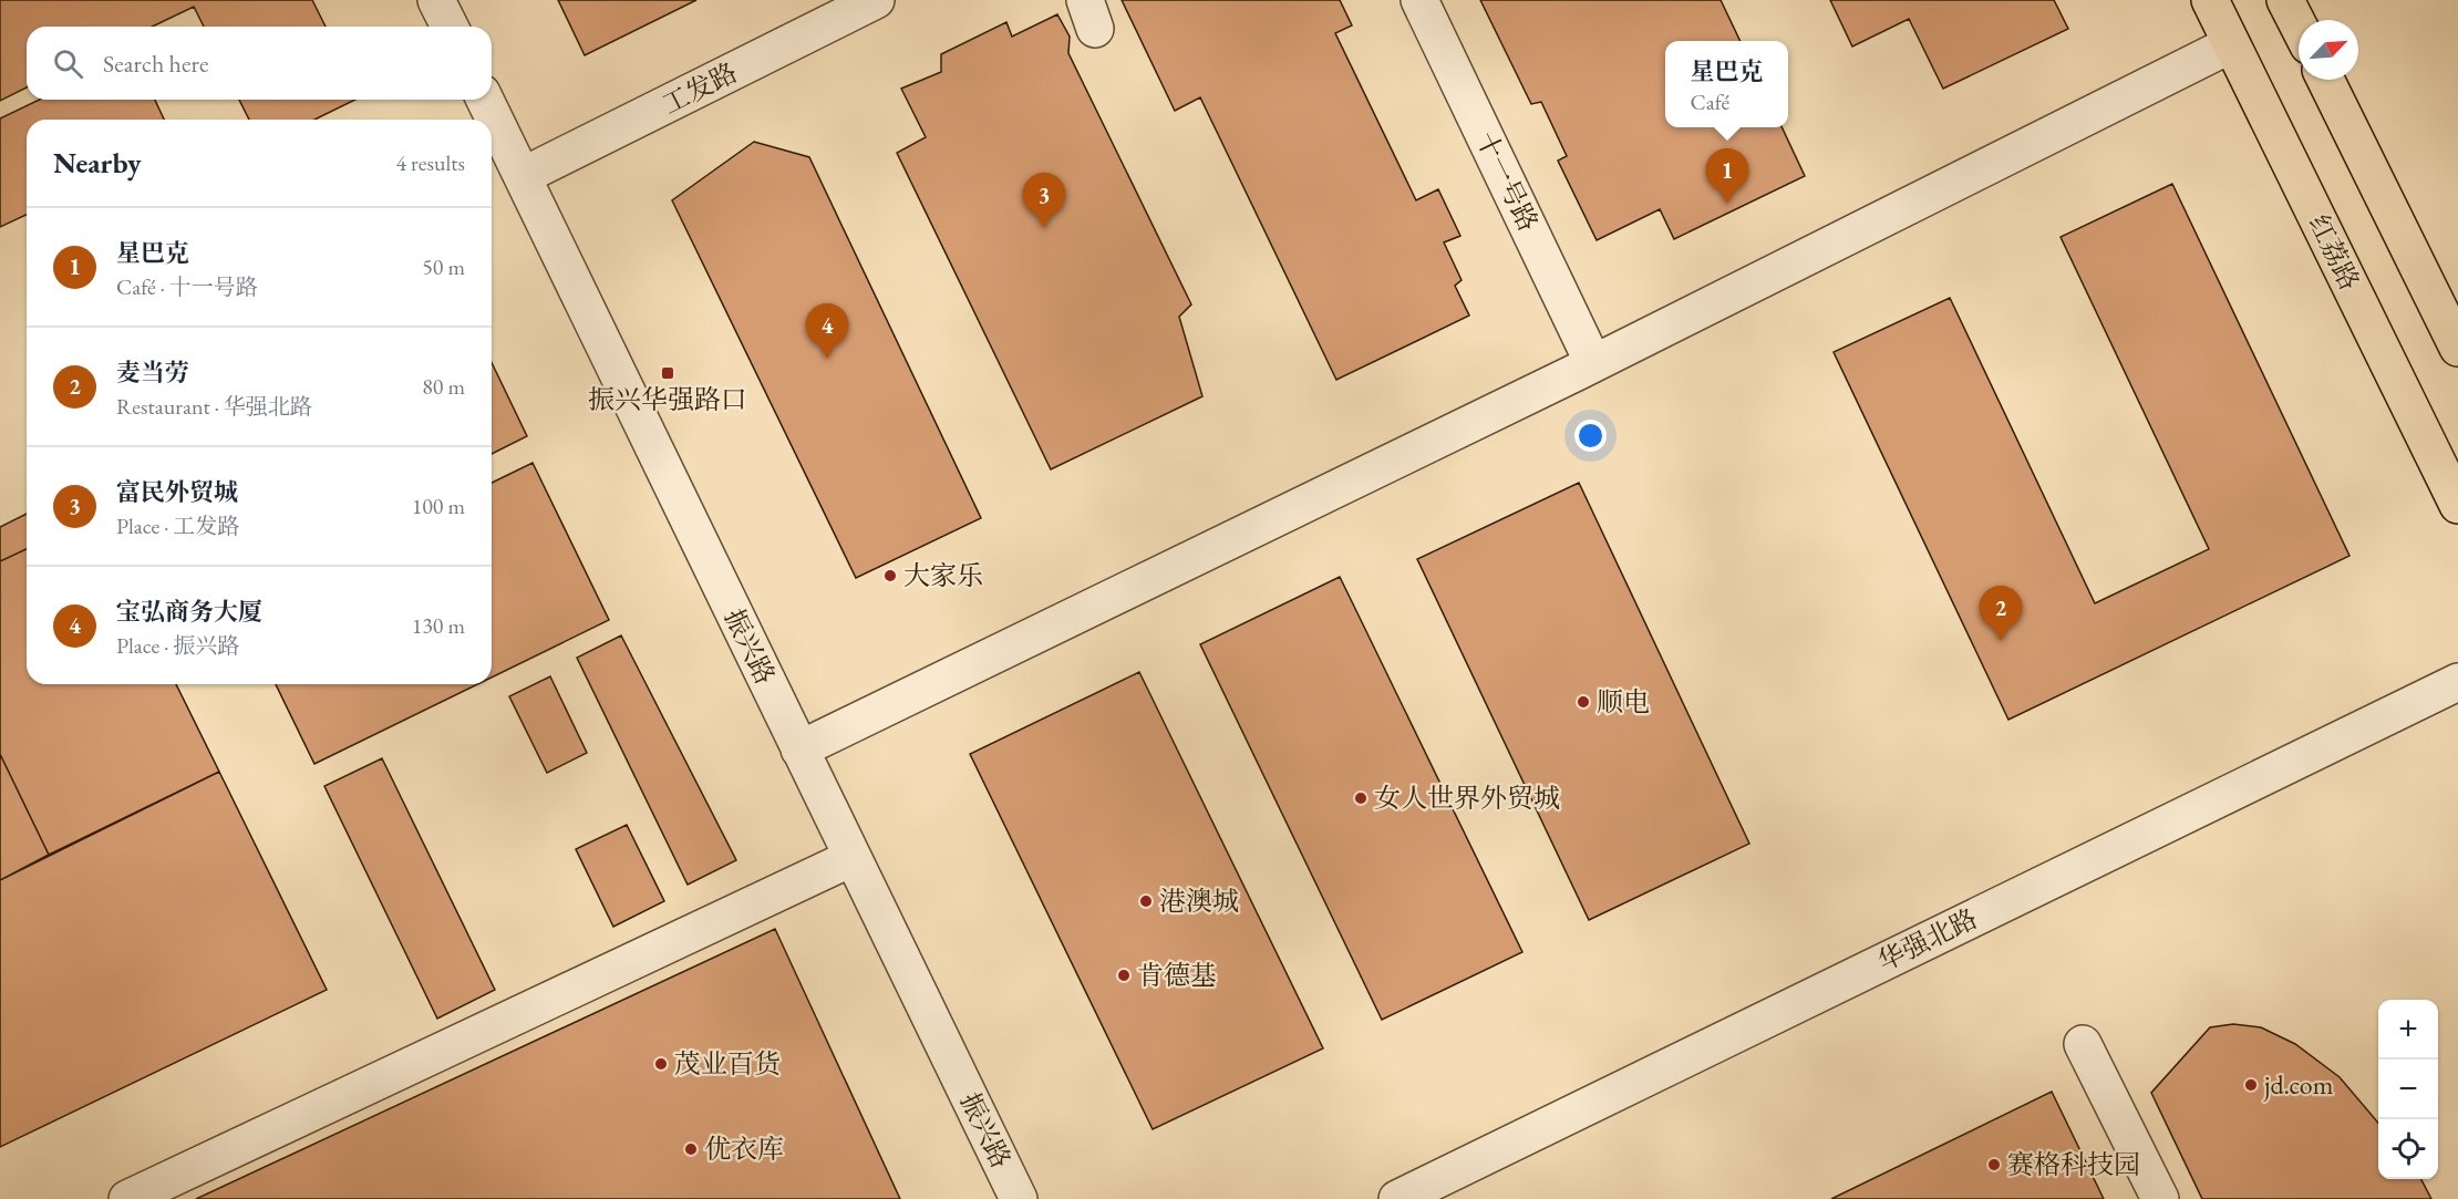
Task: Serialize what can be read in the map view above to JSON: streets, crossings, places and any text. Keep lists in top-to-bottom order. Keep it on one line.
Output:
{"streets":{"main road":["红荔路"],"street":["工发路","十一号路","振兴路","华强北路"]},"crossings":[["工发路","振兴路"]],"places":{"transit":["振兴华强路口"],"other":["大家乐","顺电","女人世界外贸城","港澳城","肯德基","茂业百货","jd.com","优衣库","赛格科技园"]},"north":"top right","page":{"search":"Search here","popup":["星巴克","Café"],"heading":["Nearby","4 results"],"pins":["1","3","4","2"],"list":[{"mark":"1","name":"星巴克","note":"Café · 十一号路","value":"50 m"},{"mark":"2","name":"麦当劳","note":"Restaurant · 华强北路","value":"80 m"},{"mark":"3","name":"富民外贸城","note":"Place · 工发路","value":"100 m"},{"mark":"4","name":"宝弘商务大厦","note":"Place · 振兴路","value":"130 m"}],"map_buttons":["+","−"]}}
